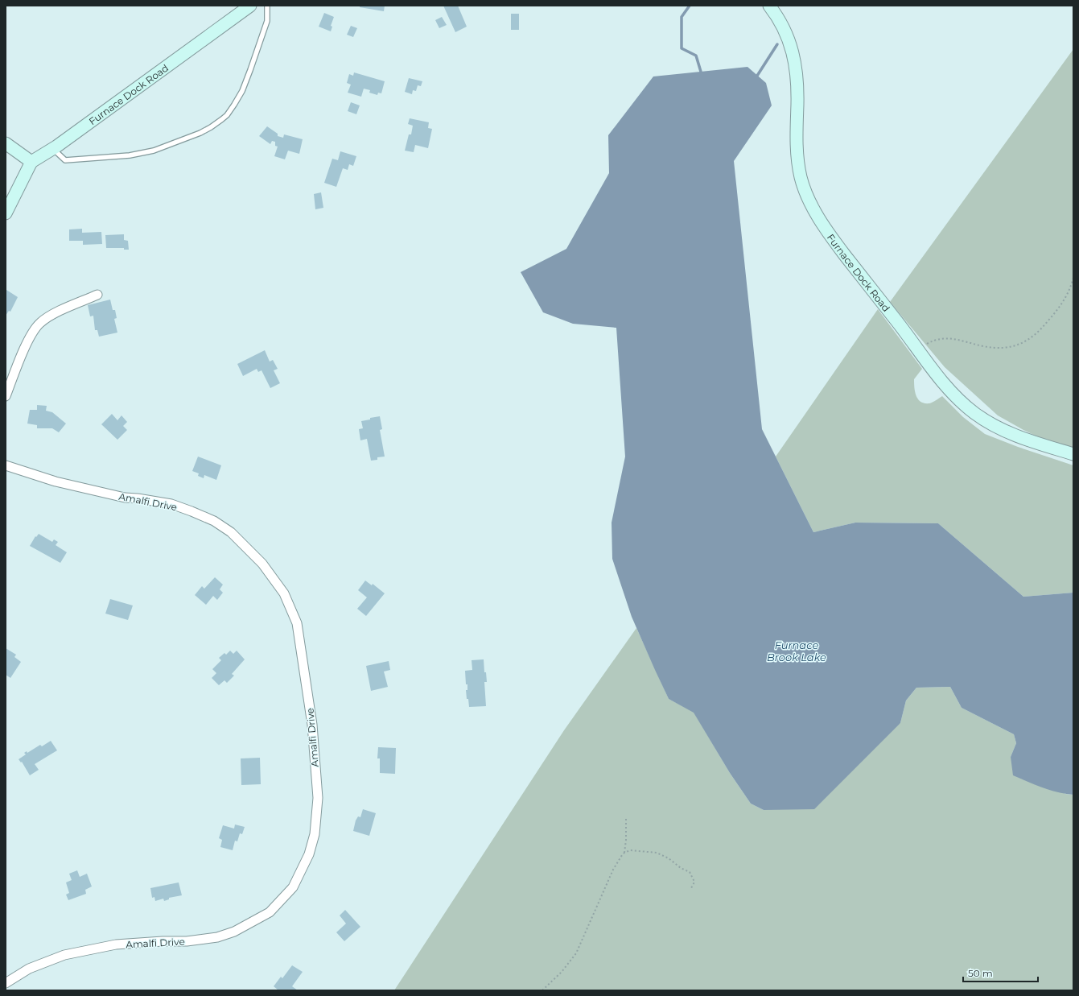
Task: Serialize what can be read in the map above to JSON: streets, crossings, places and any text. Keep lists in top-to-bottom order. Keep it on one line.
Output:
{"streets":{"street":["Furnace Dock Road","Amalfi Drive"]},"water":["Furnace Brook Lake"],"scale_bar":"50 m"}
